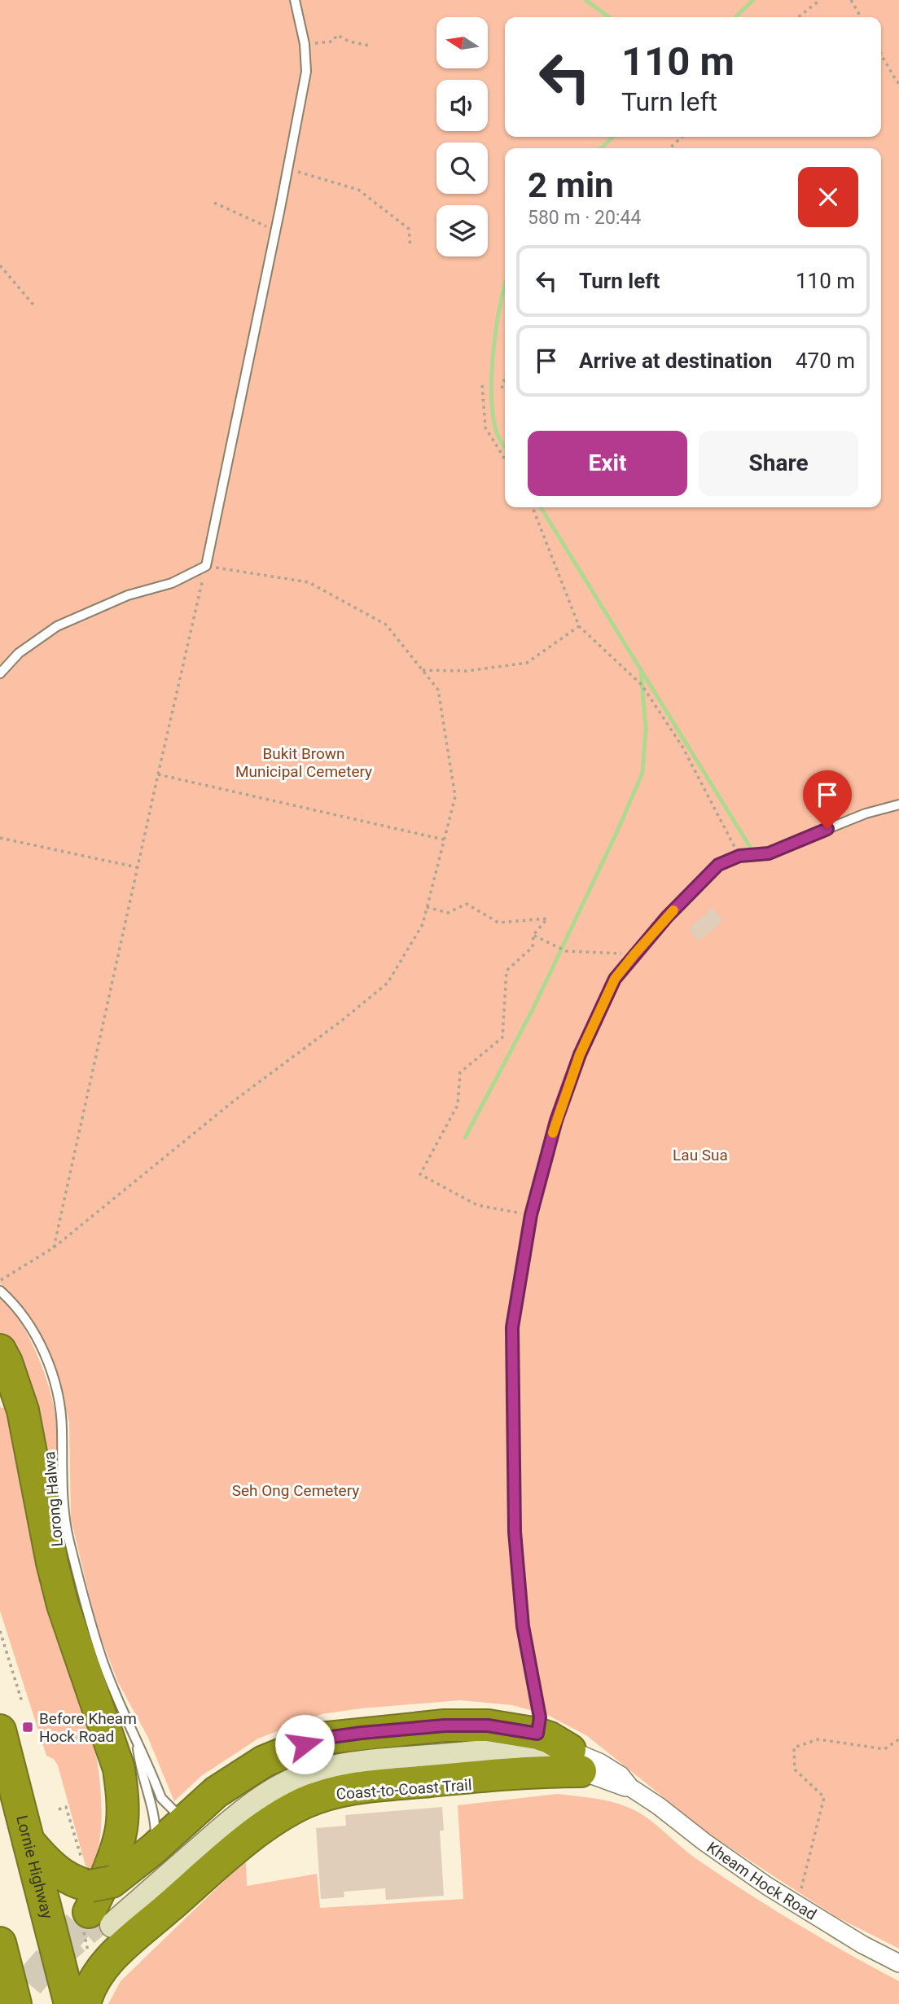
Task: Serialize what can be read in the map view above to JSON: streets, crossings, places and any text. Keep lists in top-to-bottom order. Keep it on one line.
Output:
{"streets":{"highway":["Lornie Highway"],"street":["Kheam Hock Road"],"lane":["Lorong Halwa"]},"parks":["Bukit Brown Municipal Cemetery","Lau Sua","Seh Ong Cemetery"],"places":{"transit":["Before Kheam Hock Road"]},"north":"left","page":{"turn":["110 m","Turn left"],"heading":["2 min","580 m · 20:44"],"list":[{"name":"Turn left","value":"110 m"},{"name":"Arrive at destination","value":"470 m"}],"buttons":["Exit","Share"]}}
